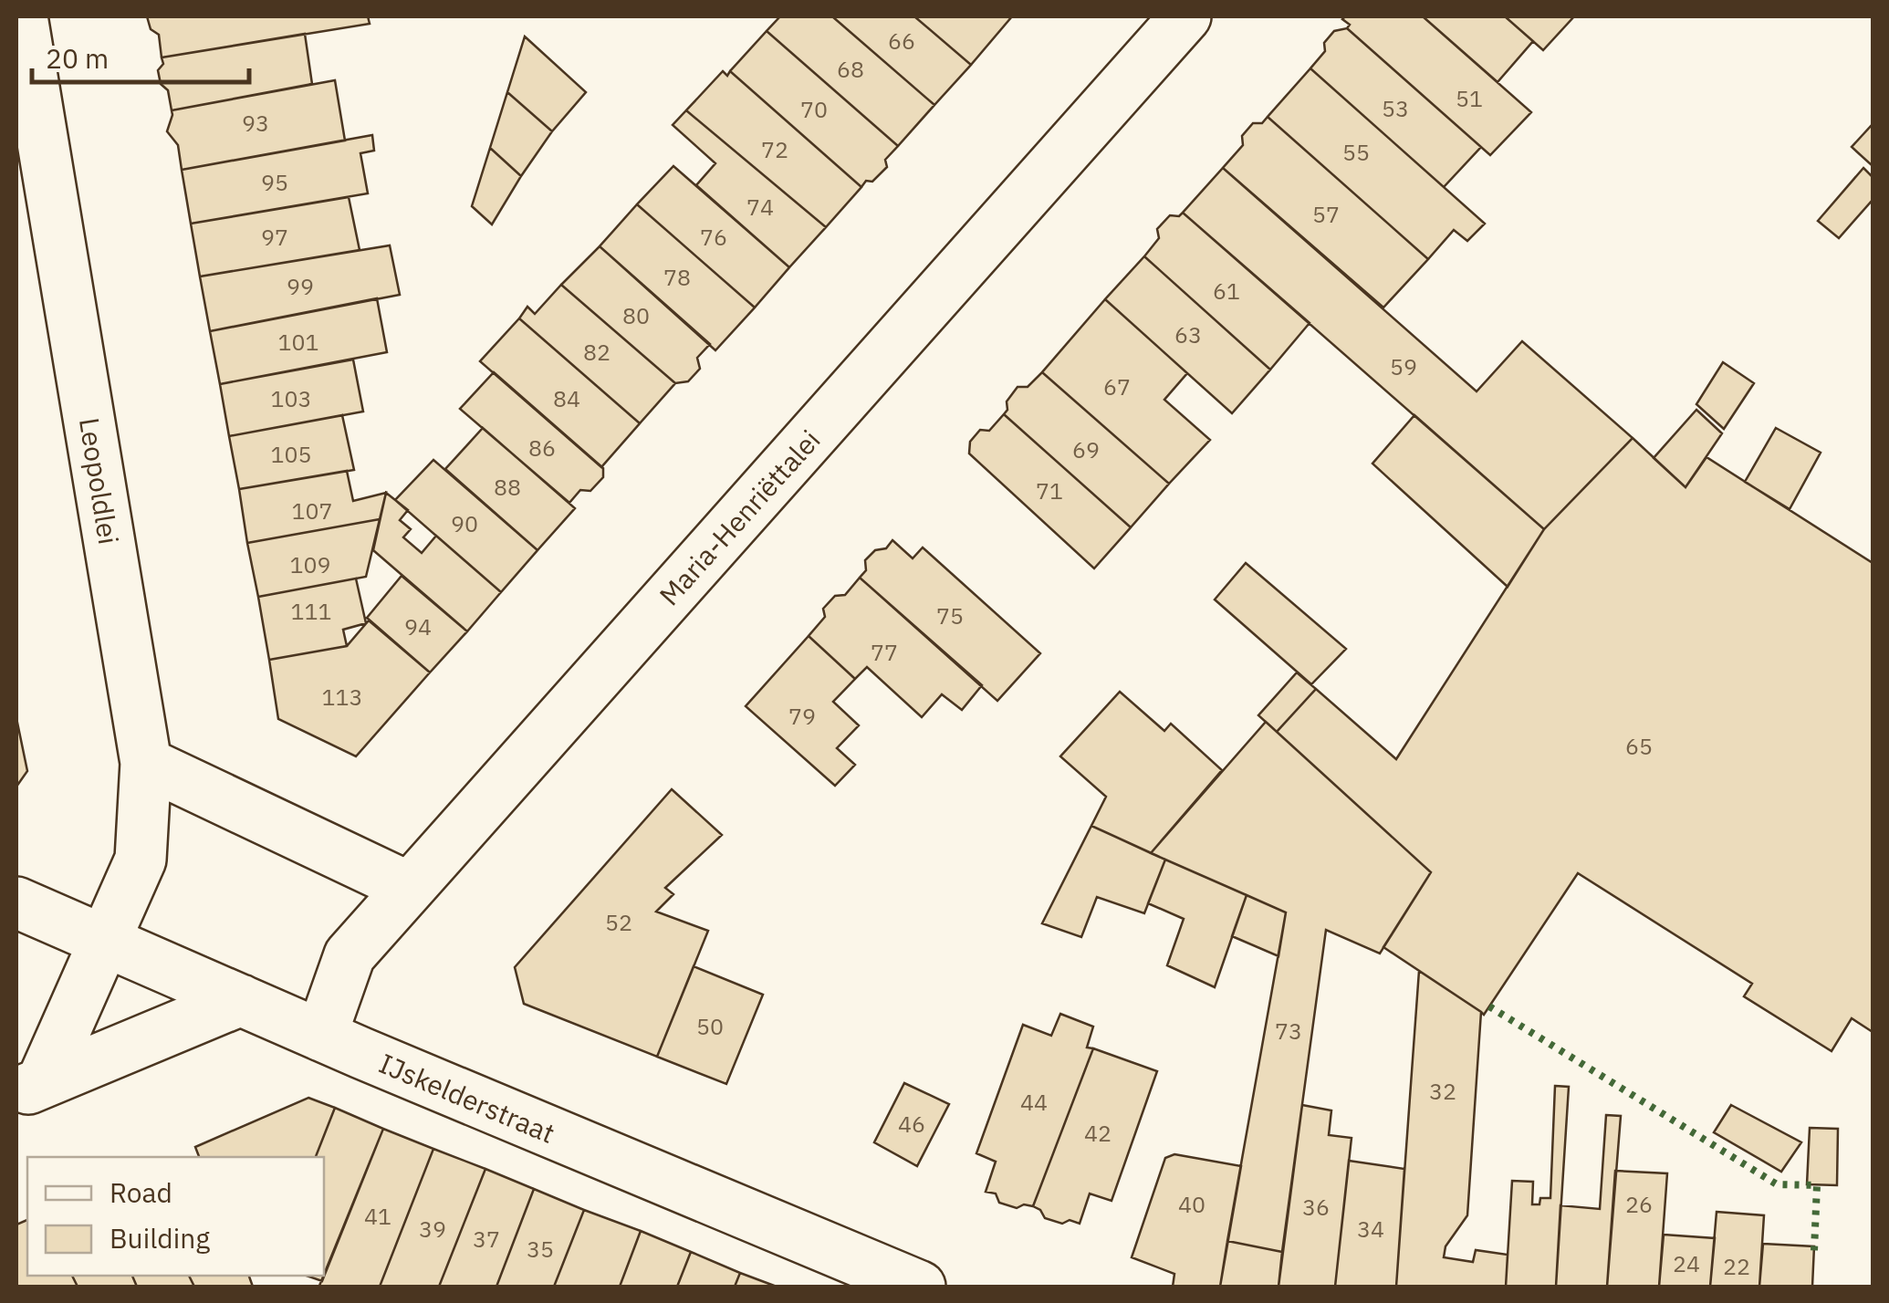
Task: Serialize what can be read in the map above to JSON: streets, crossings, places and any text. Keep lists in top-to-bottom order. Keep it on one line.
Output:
{"streets":{"street":["Leopoldlei","Maria-Henriëttalei","IJskelderstraat"]},"crossings":[["Leopoldlei","IJskelderstraat"],["Maria-Henriëttalei","IJskelderstraat"]],"house_numbers":["66","68","51","53","70","93","72","55","95","74","57","97","76","78","99","61","80","63","101","82","59","67","103","84","86","69","105","88","71","107","90","109","111","75","94","77","113","79","65","52","50","73","32","44","46","42","40","26","36","41","39","34","37","35","24","22"],"legend":["Road","Building"],"scale_bar":"20 m"}
